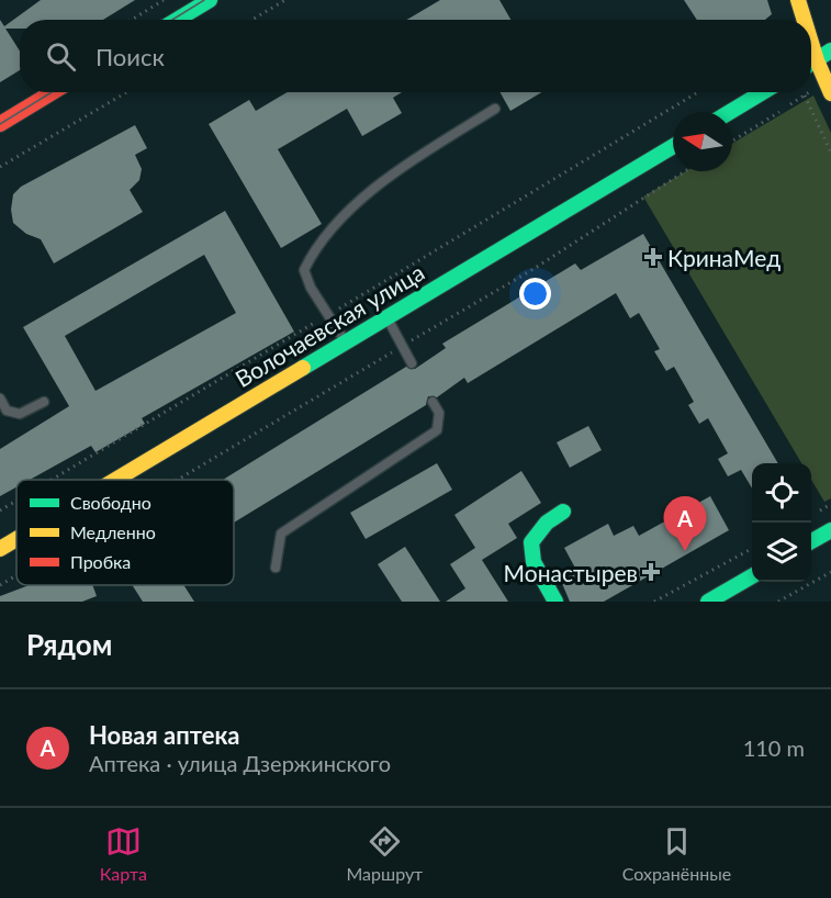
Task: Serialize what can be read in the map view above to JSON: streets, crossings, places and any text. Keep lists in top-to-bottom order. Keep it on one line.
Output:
{"streets":{"main road":["Волочаевская улица"]},"places":{"health":["КринаМед","Монастырев"]},"legend":["Свободно","Медленно","Пробка"],"north":"left","page":{"search":"Поиск","pins":"A","heading":"Рядом","list":[{"mark":"A","name":"Новая аптека","note":"Аптека · улица Дзержинского","value":"110 m"}],"nav":["Карта","Маршрут","Сохранённые"]}}
